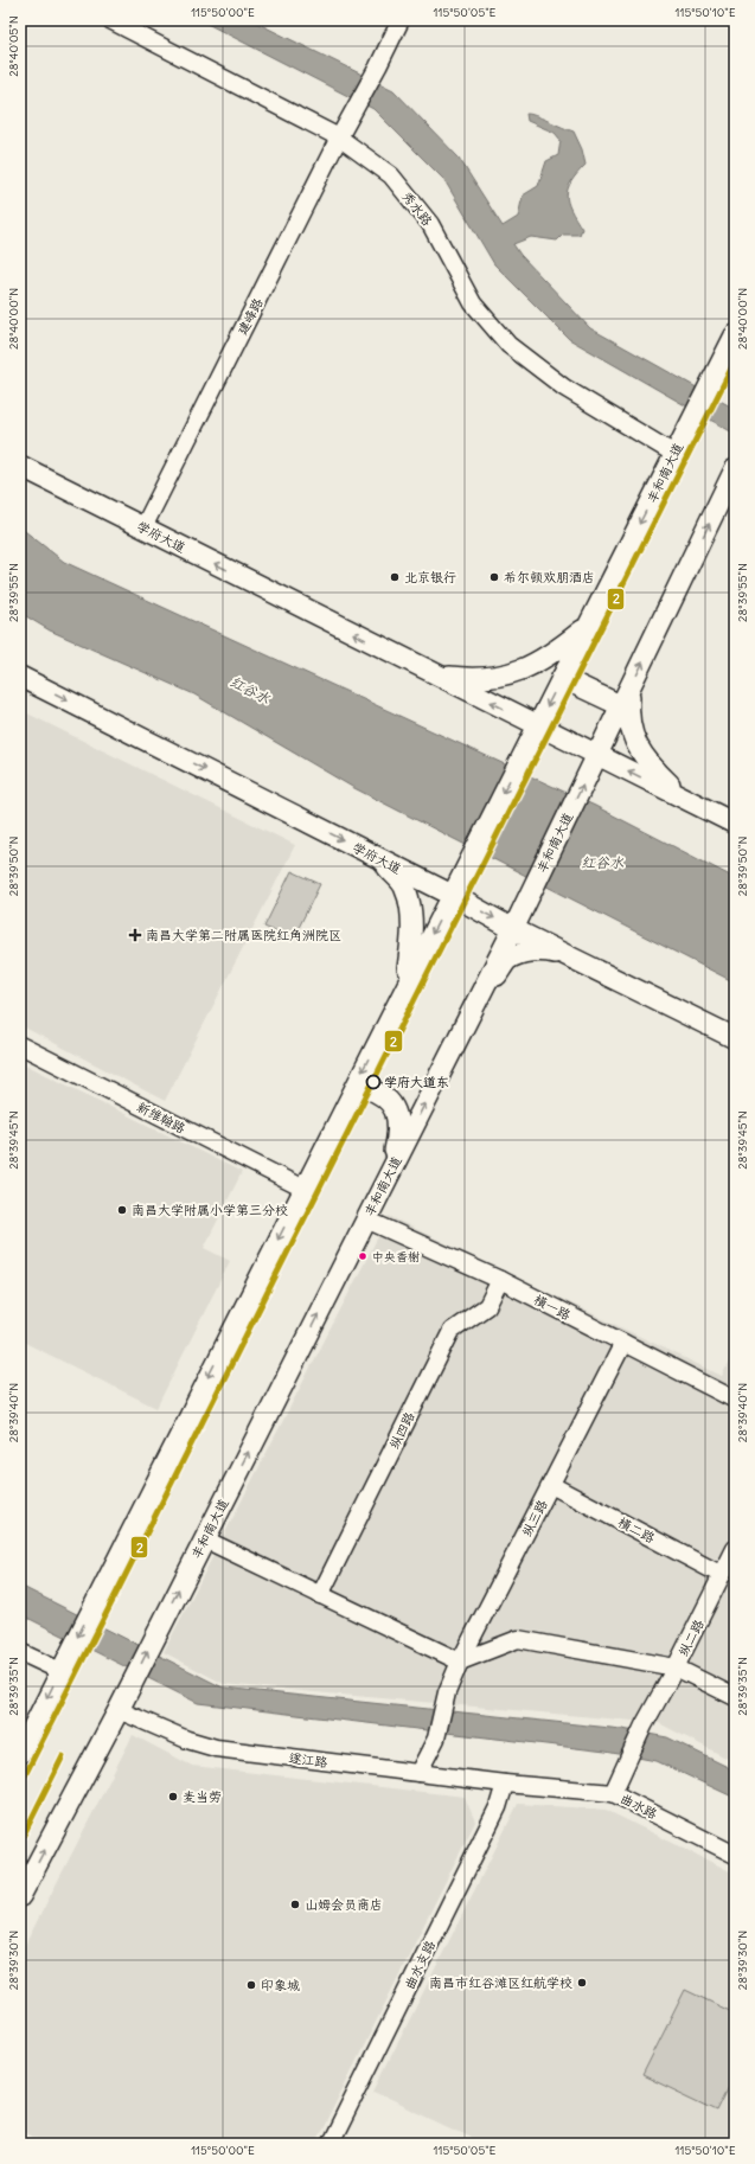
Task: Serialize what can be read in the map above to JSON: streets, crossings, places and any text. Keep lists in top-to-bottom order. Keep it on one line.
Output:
{"streets":{"main road":["丰和南大道","学府大道"],"street":["秀水路","建峰路","新维翰路","横一路","纵四路","纵三路","横二路","纵二路","遂江路","曲水路","曲水支路"]},"crossings":[["秀水路","建峰路"],["秀水路","丰和南大道"],["建峰路","学府大道"],["丰和南大道","学府大道"],["丰和南大道","新维翰路"],["丰和南大道","横一路"],["丰和南大道","遂江路"],["横一路","纵四路"],["横一路","纵三路"],["纵三路","横二路"],["纵三路","遂江路"],["横二路","纵二路"],["纵二路","曲水路"],["遂江路","曲水路"],["遂江路","曲水支路"],["曲水路","曲水支路"]],"water":["红谷水"],"places":{"other":["北京银行","希尔顿欢朋酒店","学府大道东","南昌大学附属小学第三分校","中央香榭","麦当劳","山姆会员商店","南昌市红谷滩区红航学校","印象城"],"health":["南昌大学第二附属医院红角洲院区"]},"lines":["transit line 2"],"coordinates":["115°50'00\"E","115°50'05\"E","115°50'10\"E","28°40'05\"N","28°40'00\"N","28°39'55\"N","28°39'50\"N","28°39'45\"N","28°39'40\"N","28°39'35\"N","28°39'30\"N"]}
